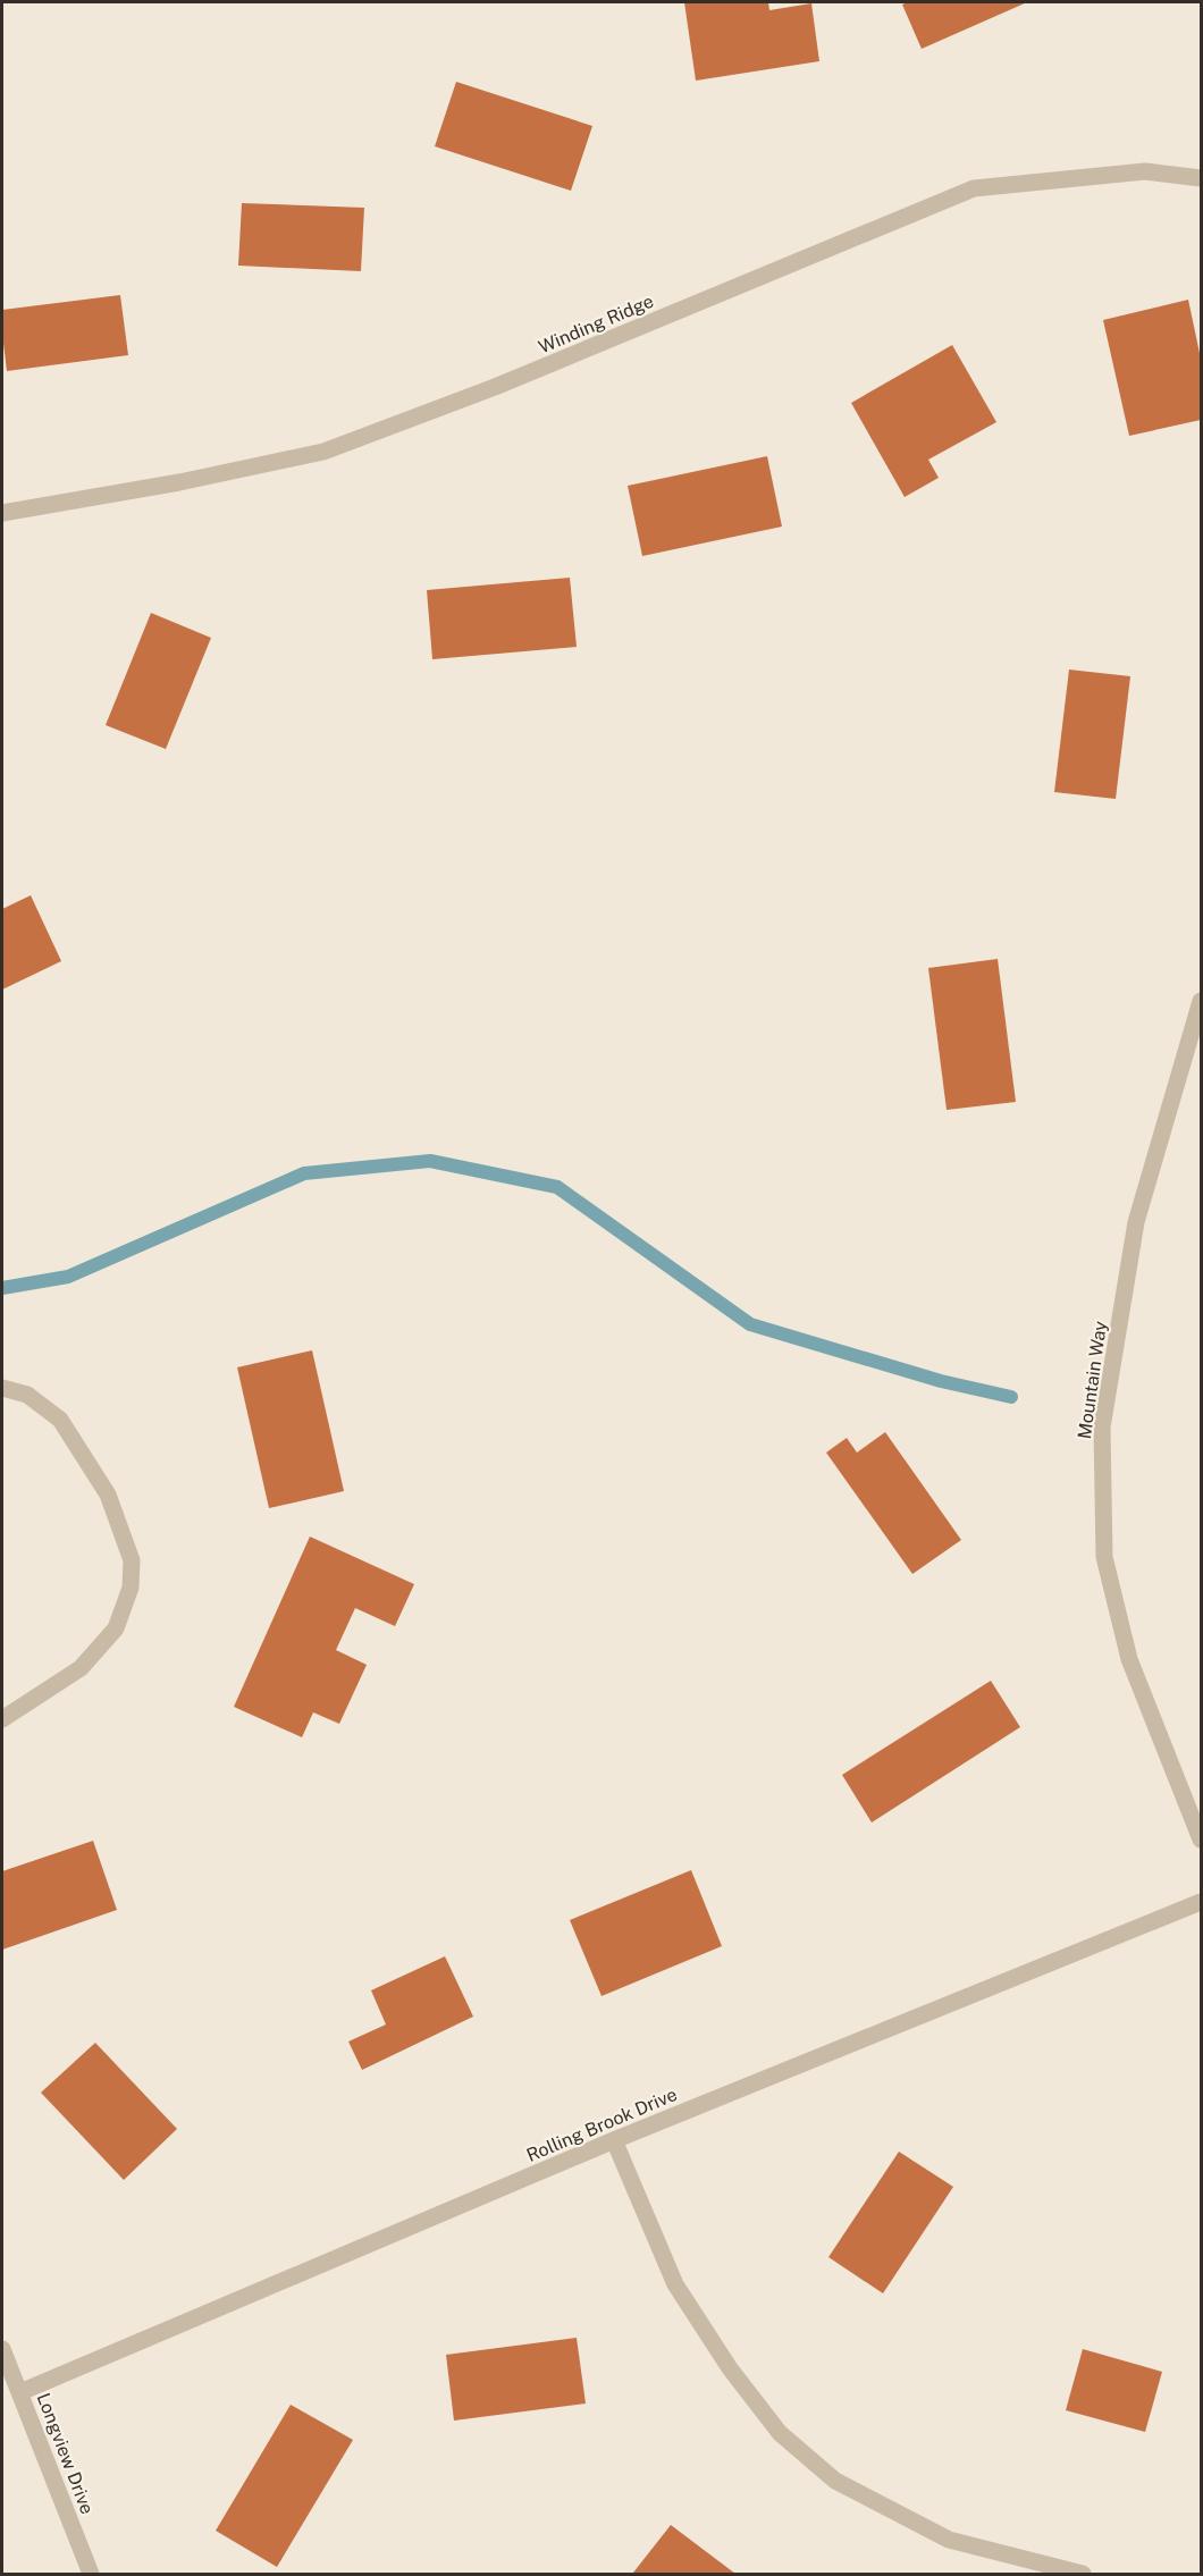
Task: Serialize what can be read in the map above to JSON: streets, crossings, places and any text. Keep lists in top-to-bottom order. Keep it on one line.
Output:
{"streets":{"street":["Winding Ridge","Mountain Way","Rolling Brook Drive","Longview Drive"]},"crossings":[["Rolling Brook Drive","Longview Drive"]]}
